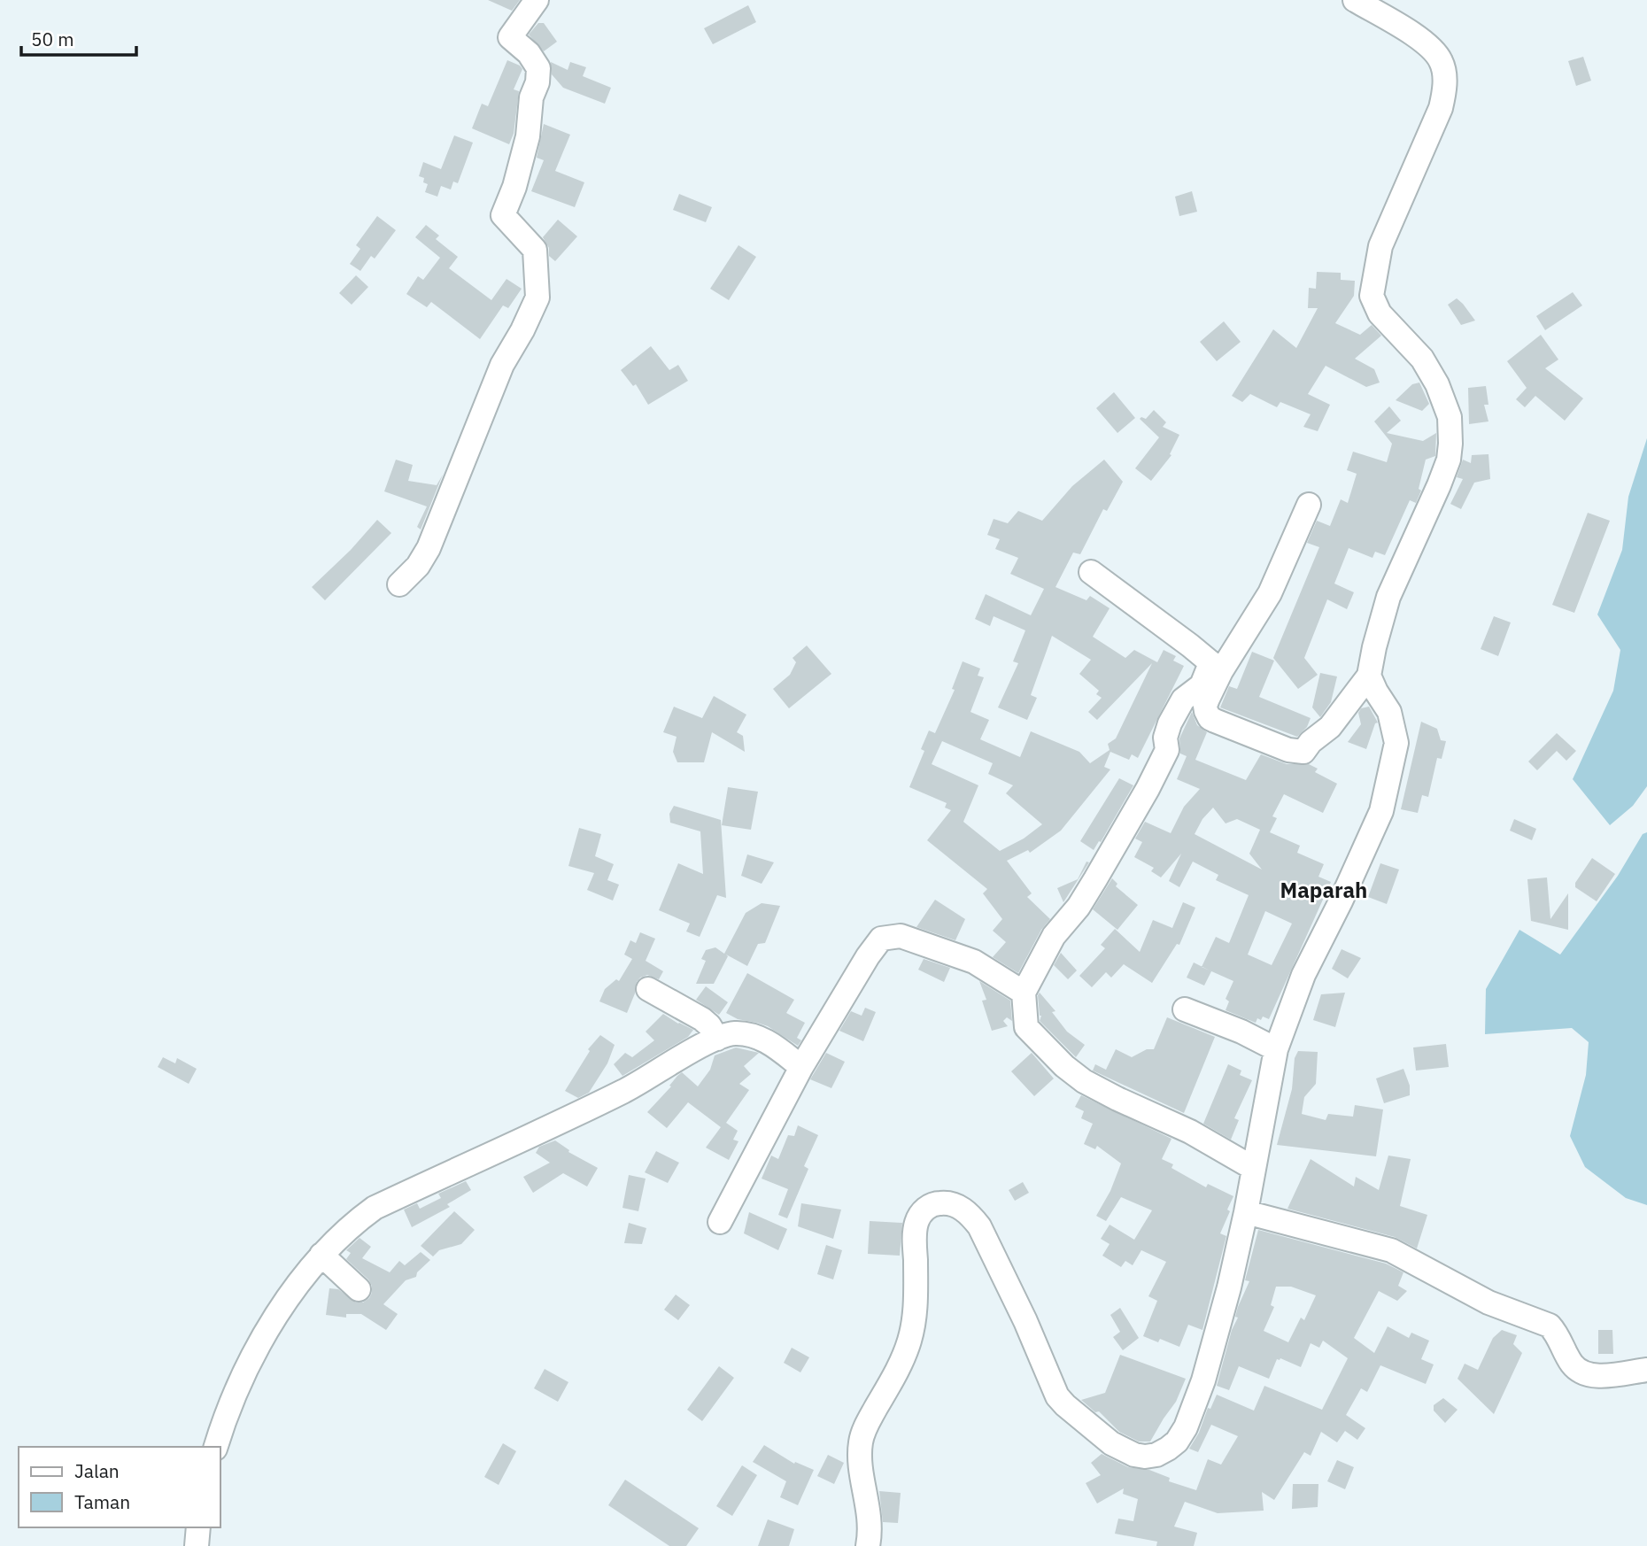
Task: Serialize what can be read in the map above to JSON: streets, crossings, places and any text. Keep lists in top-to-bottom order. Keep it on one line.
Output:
{"districts":["Maparah"],"legend":["Jalan","Taman"],"scale_bar":"50 m"}
